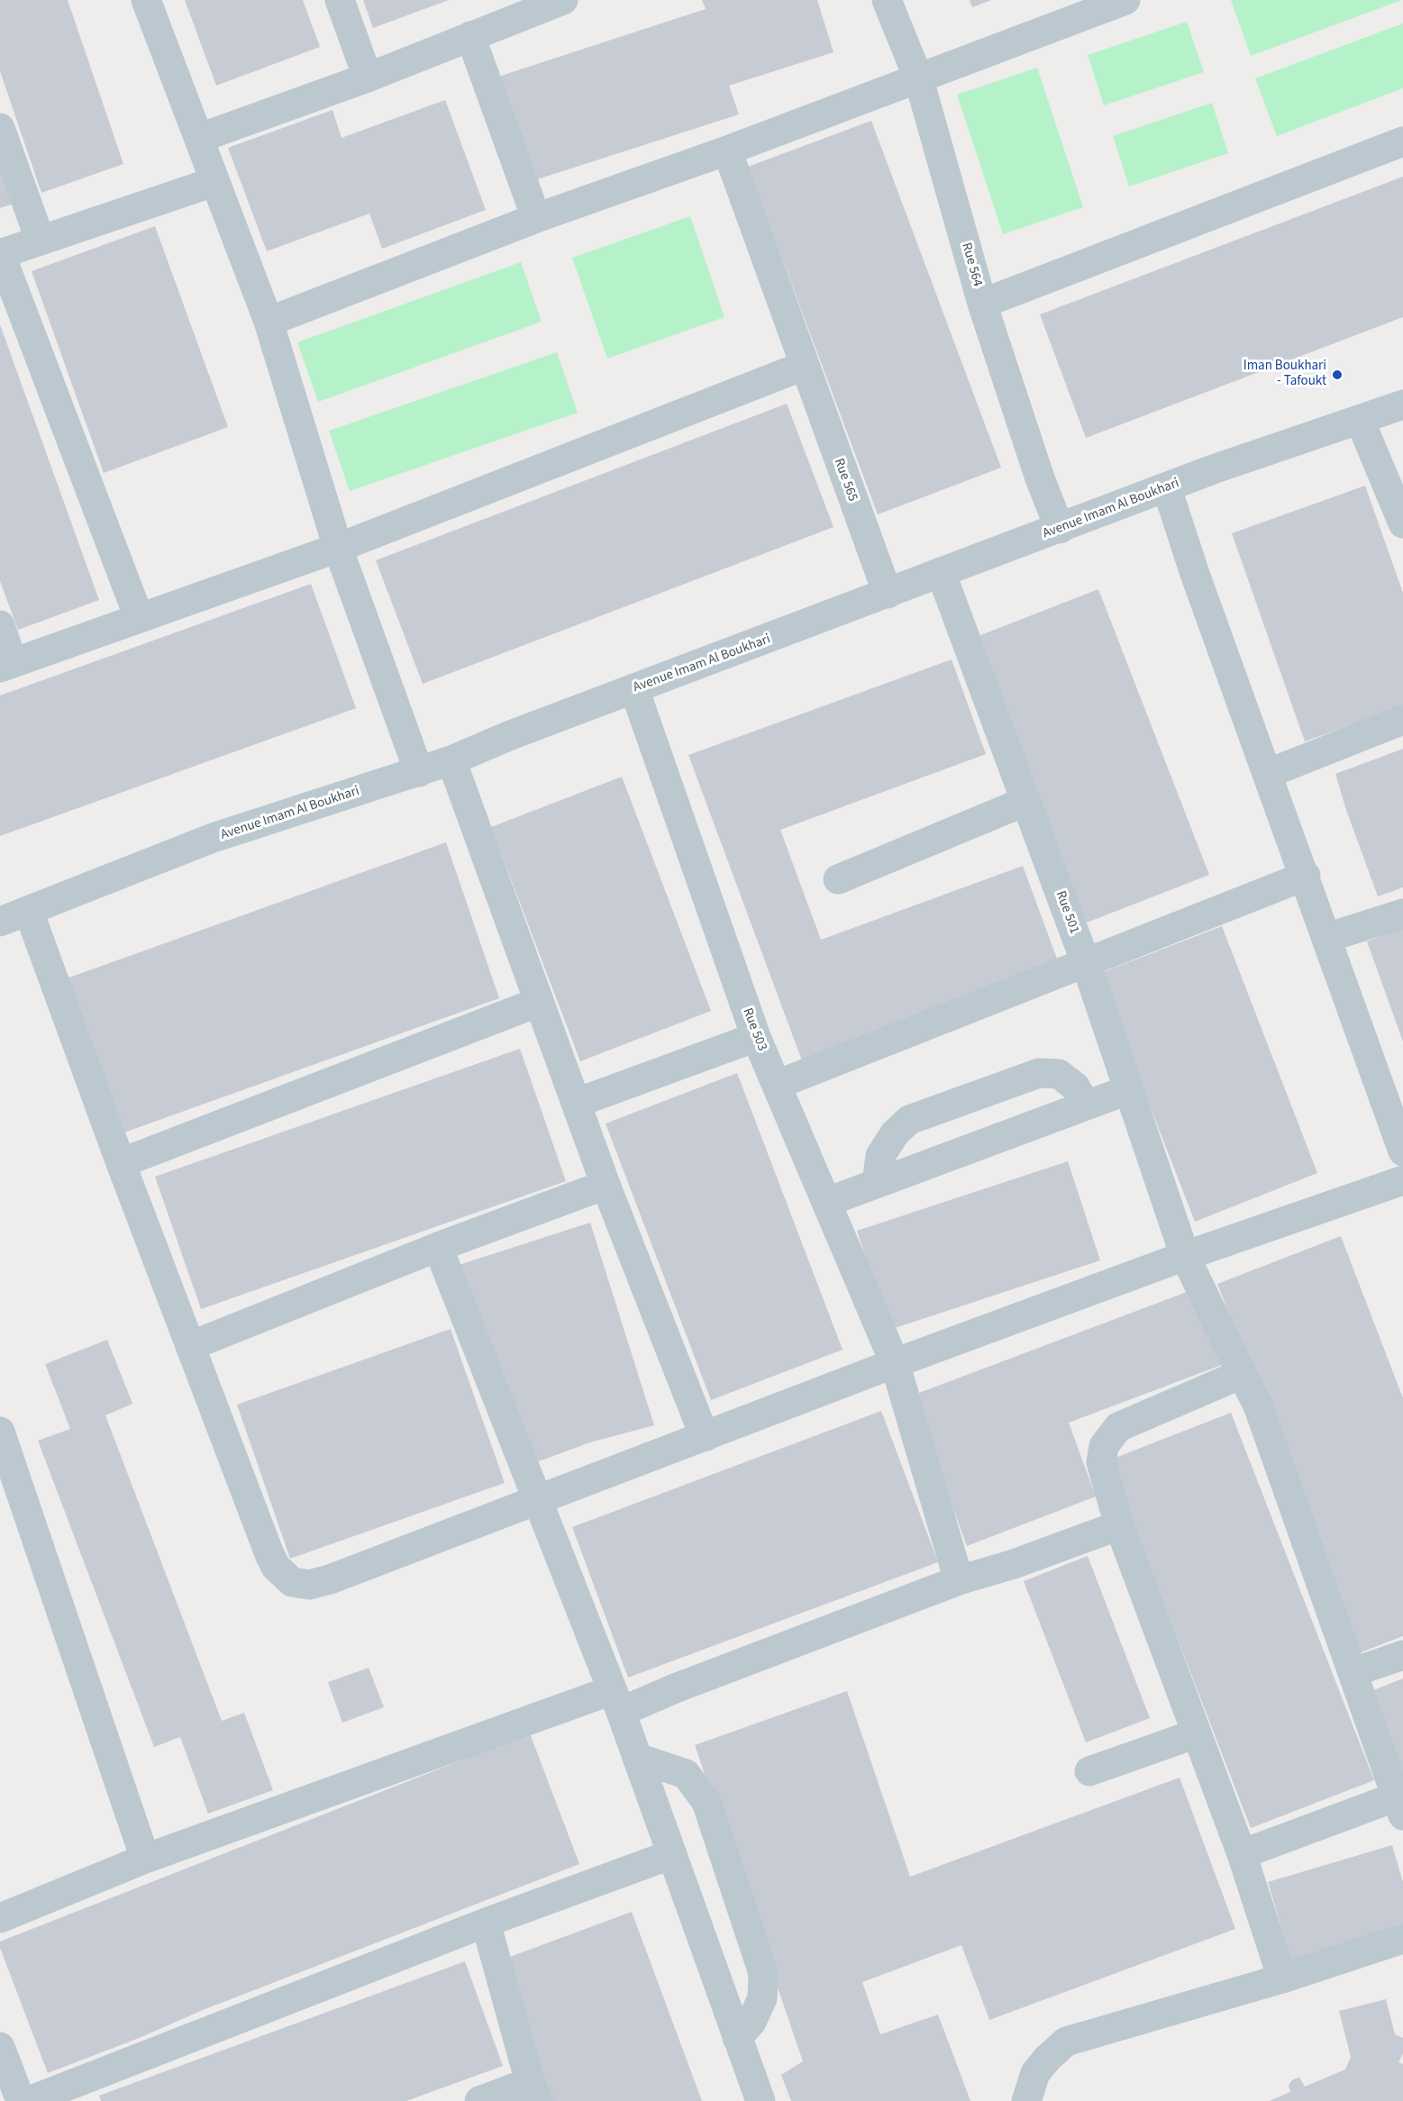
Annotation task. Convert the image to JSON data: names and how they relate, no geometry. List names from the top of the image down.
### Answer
{
  "streets": {
    "street": [
      "Rue 564",
      "Rue 565",
      "Avenue Imam Al Boukhari",
      "Rue 501",
      "Rue 503"
    ]
  },
  "crossings": [
    ["Rue 564", "Avenue Imam Al Boukhari"],
    ["Rue 565", "Avenue Imam Al Boukhari"],
    ["Avenue Imam Al Boukhari", "Rue 501"],
    ["Avenue Imam Al Boukhari", "Rue 503"]
  ],
  "places": ["Iman Boukhari - Tafoukt"]
}
